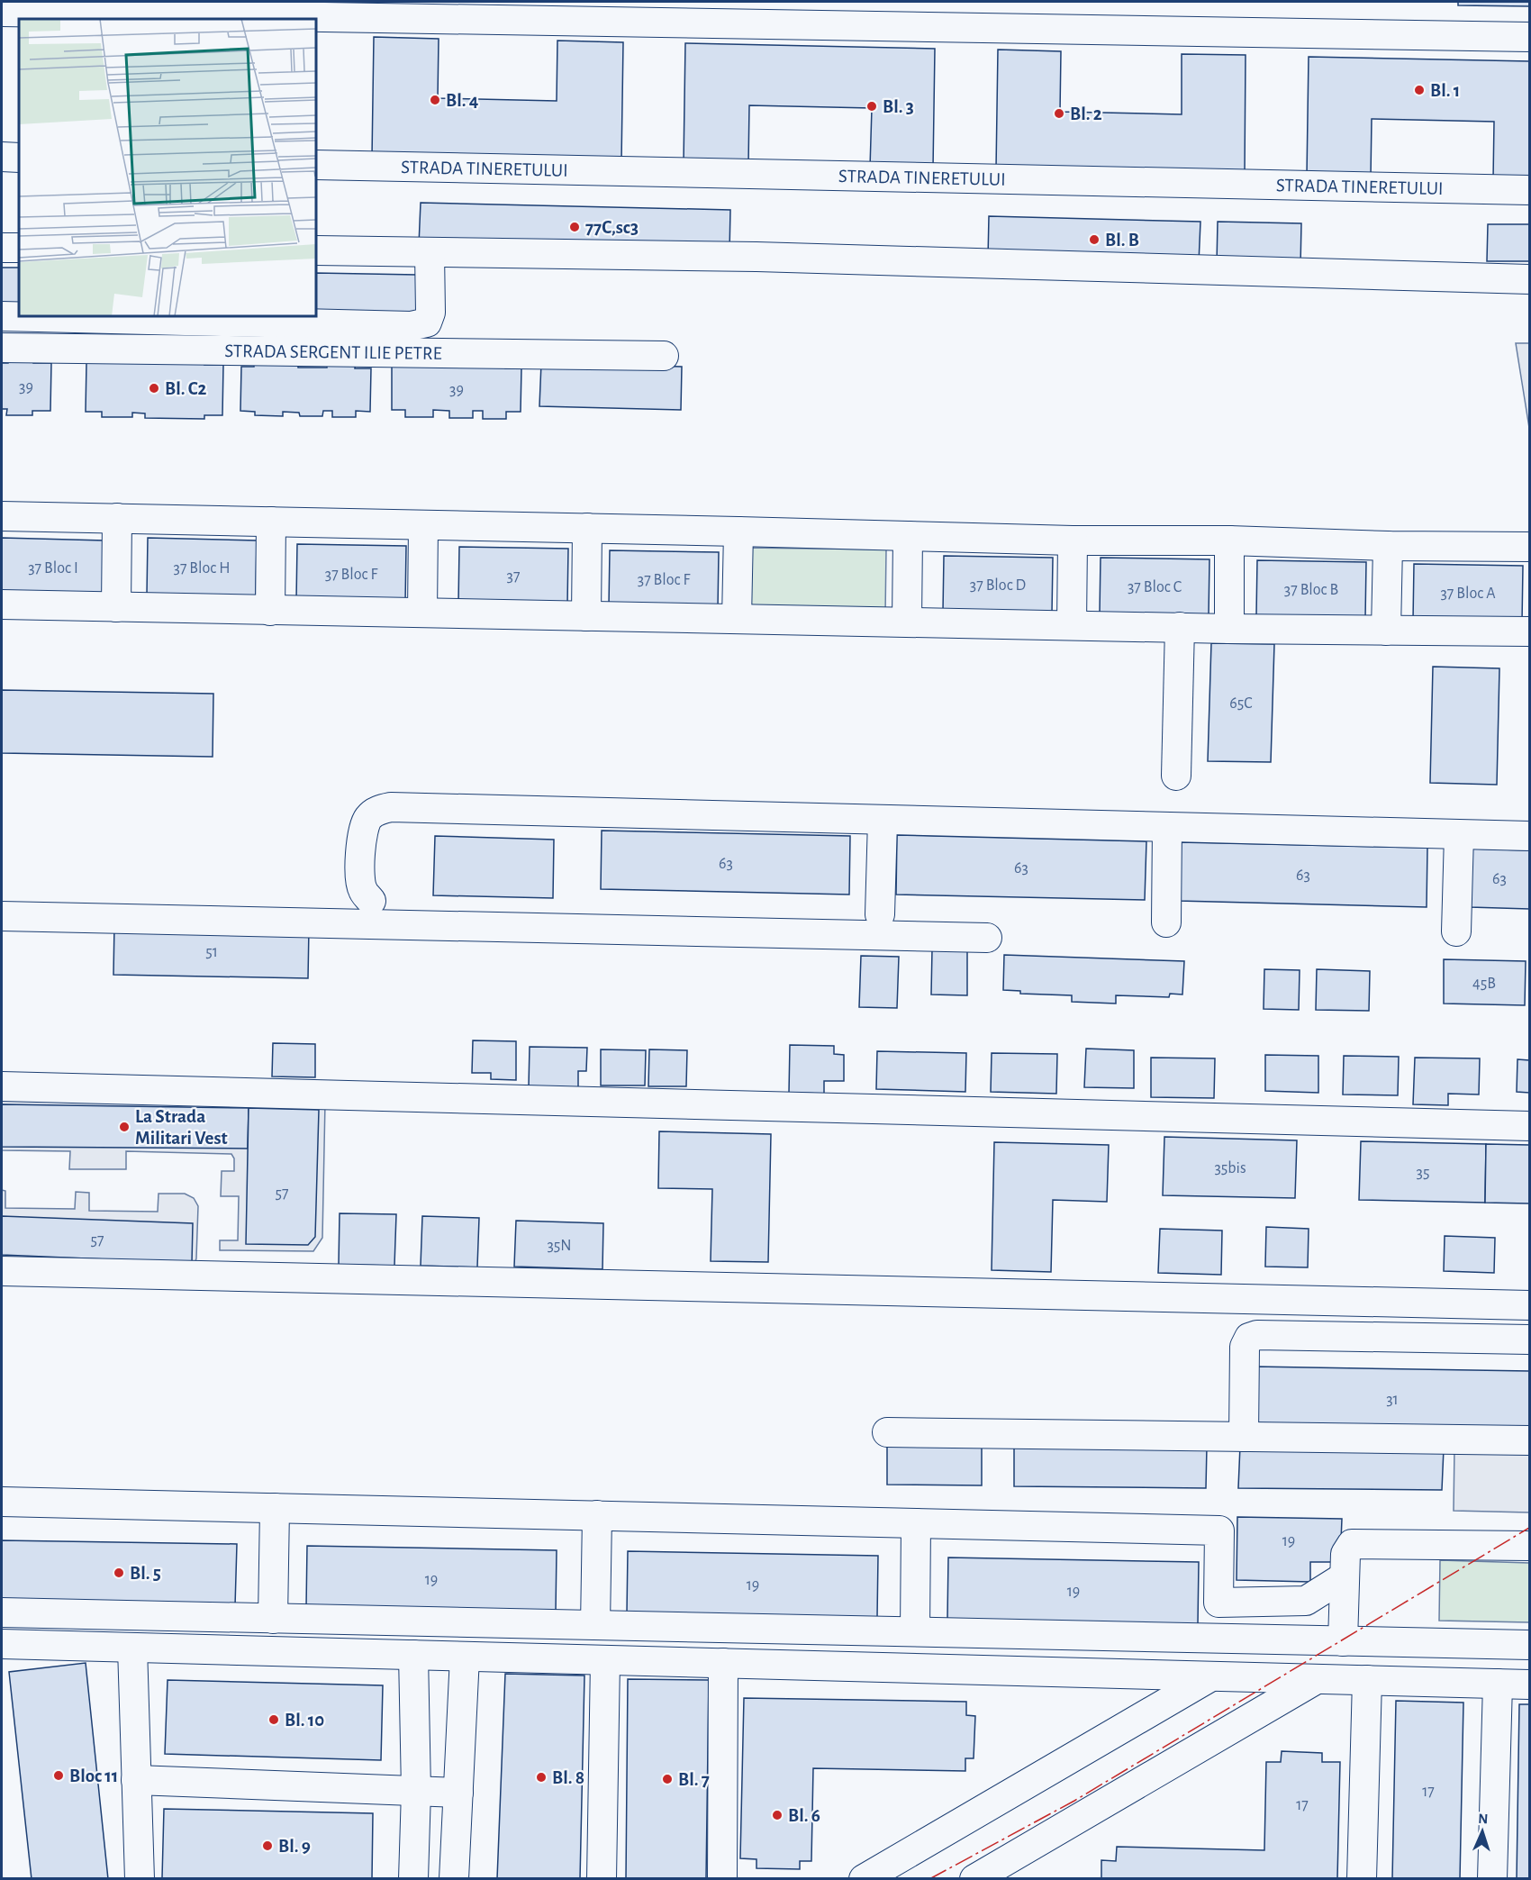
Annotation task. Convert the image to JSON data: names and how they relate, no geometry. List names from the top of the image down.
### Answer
{
  "streets": {
    "lane": ["STRADA TINERETULUI", "STRADA SERGENT ILIE PETRE"]
  },
  "places": [
    "Bl. 1",
    "Bl. 4",
    "Bl. 3",
    "Bl. 2",
    "77C,sc3",
    "Bl. B",
    "Bl. C2",
    "La Strada Militari Vest",
    "Bl. 5",
    "Bl. 10",
    "Bloc 11",
    "Bl. 8",
    "Bl. 7",
    "Bl. 6",
    "Bl. 9"
  ],
  "house_numbers": [
    "39",
    "39",
    "37 Bloc I",
    "37 Bloc H",
    "37 Bloc F",
    "37",
    "37 Bloc F",
    "37 Bloc D",
    "37 Bloc C",
    "37 Bloc B",
    "37 Bloc A",
    "65C",
    "63",
    "63",
    "63",
    "63",
    "51",
    "45B",
    "35bis",
    "35",
    "57",
    "57",
    "35N",
    "31",
    "19",
    "19",
    "19",
    "19",
    "17",
    "17"
  ],
  "north": "top"
}
